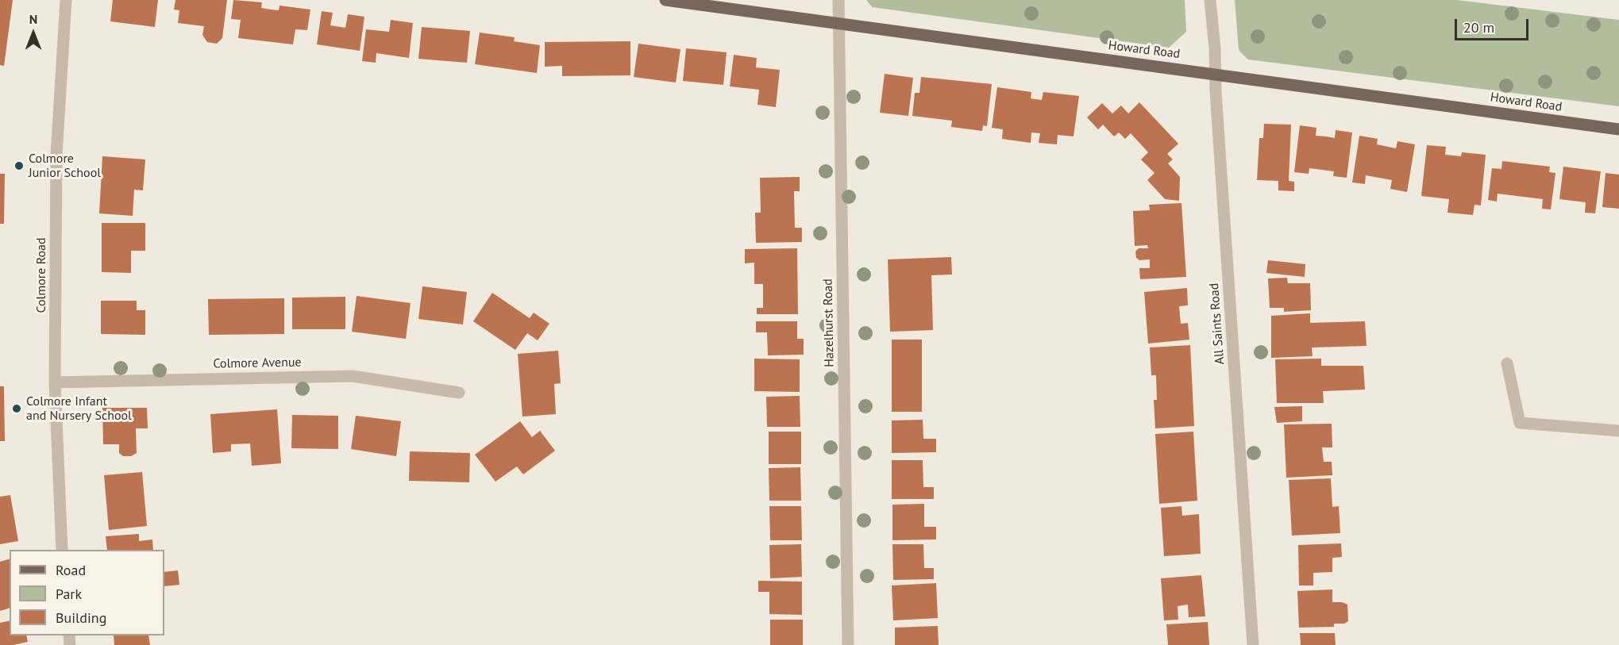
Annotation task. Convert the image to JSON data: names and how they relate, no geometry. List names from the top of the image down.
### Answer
{
  "streets": {
    "main road": ["Howard Road"],
    "street": [
      "Colmore Road",
      "Hazelhurst Road",
      "All Saints Road",
      "Colmore Avenue"
    ]
  },
  "crossings": [
    ["Howard Road", "Hazelhurst Road"],
    ["Howard Road", "All Saints Road"],
    ["Colmore Road", "Colmore Avenue"]
  ],
  "places": ["Colmore Junior School", "Colmore Infant and Nursery School"],
  "legend": ["Road", "Park", "Building"],
  "scale_bar": "20 m",
  "north": "top"
}
